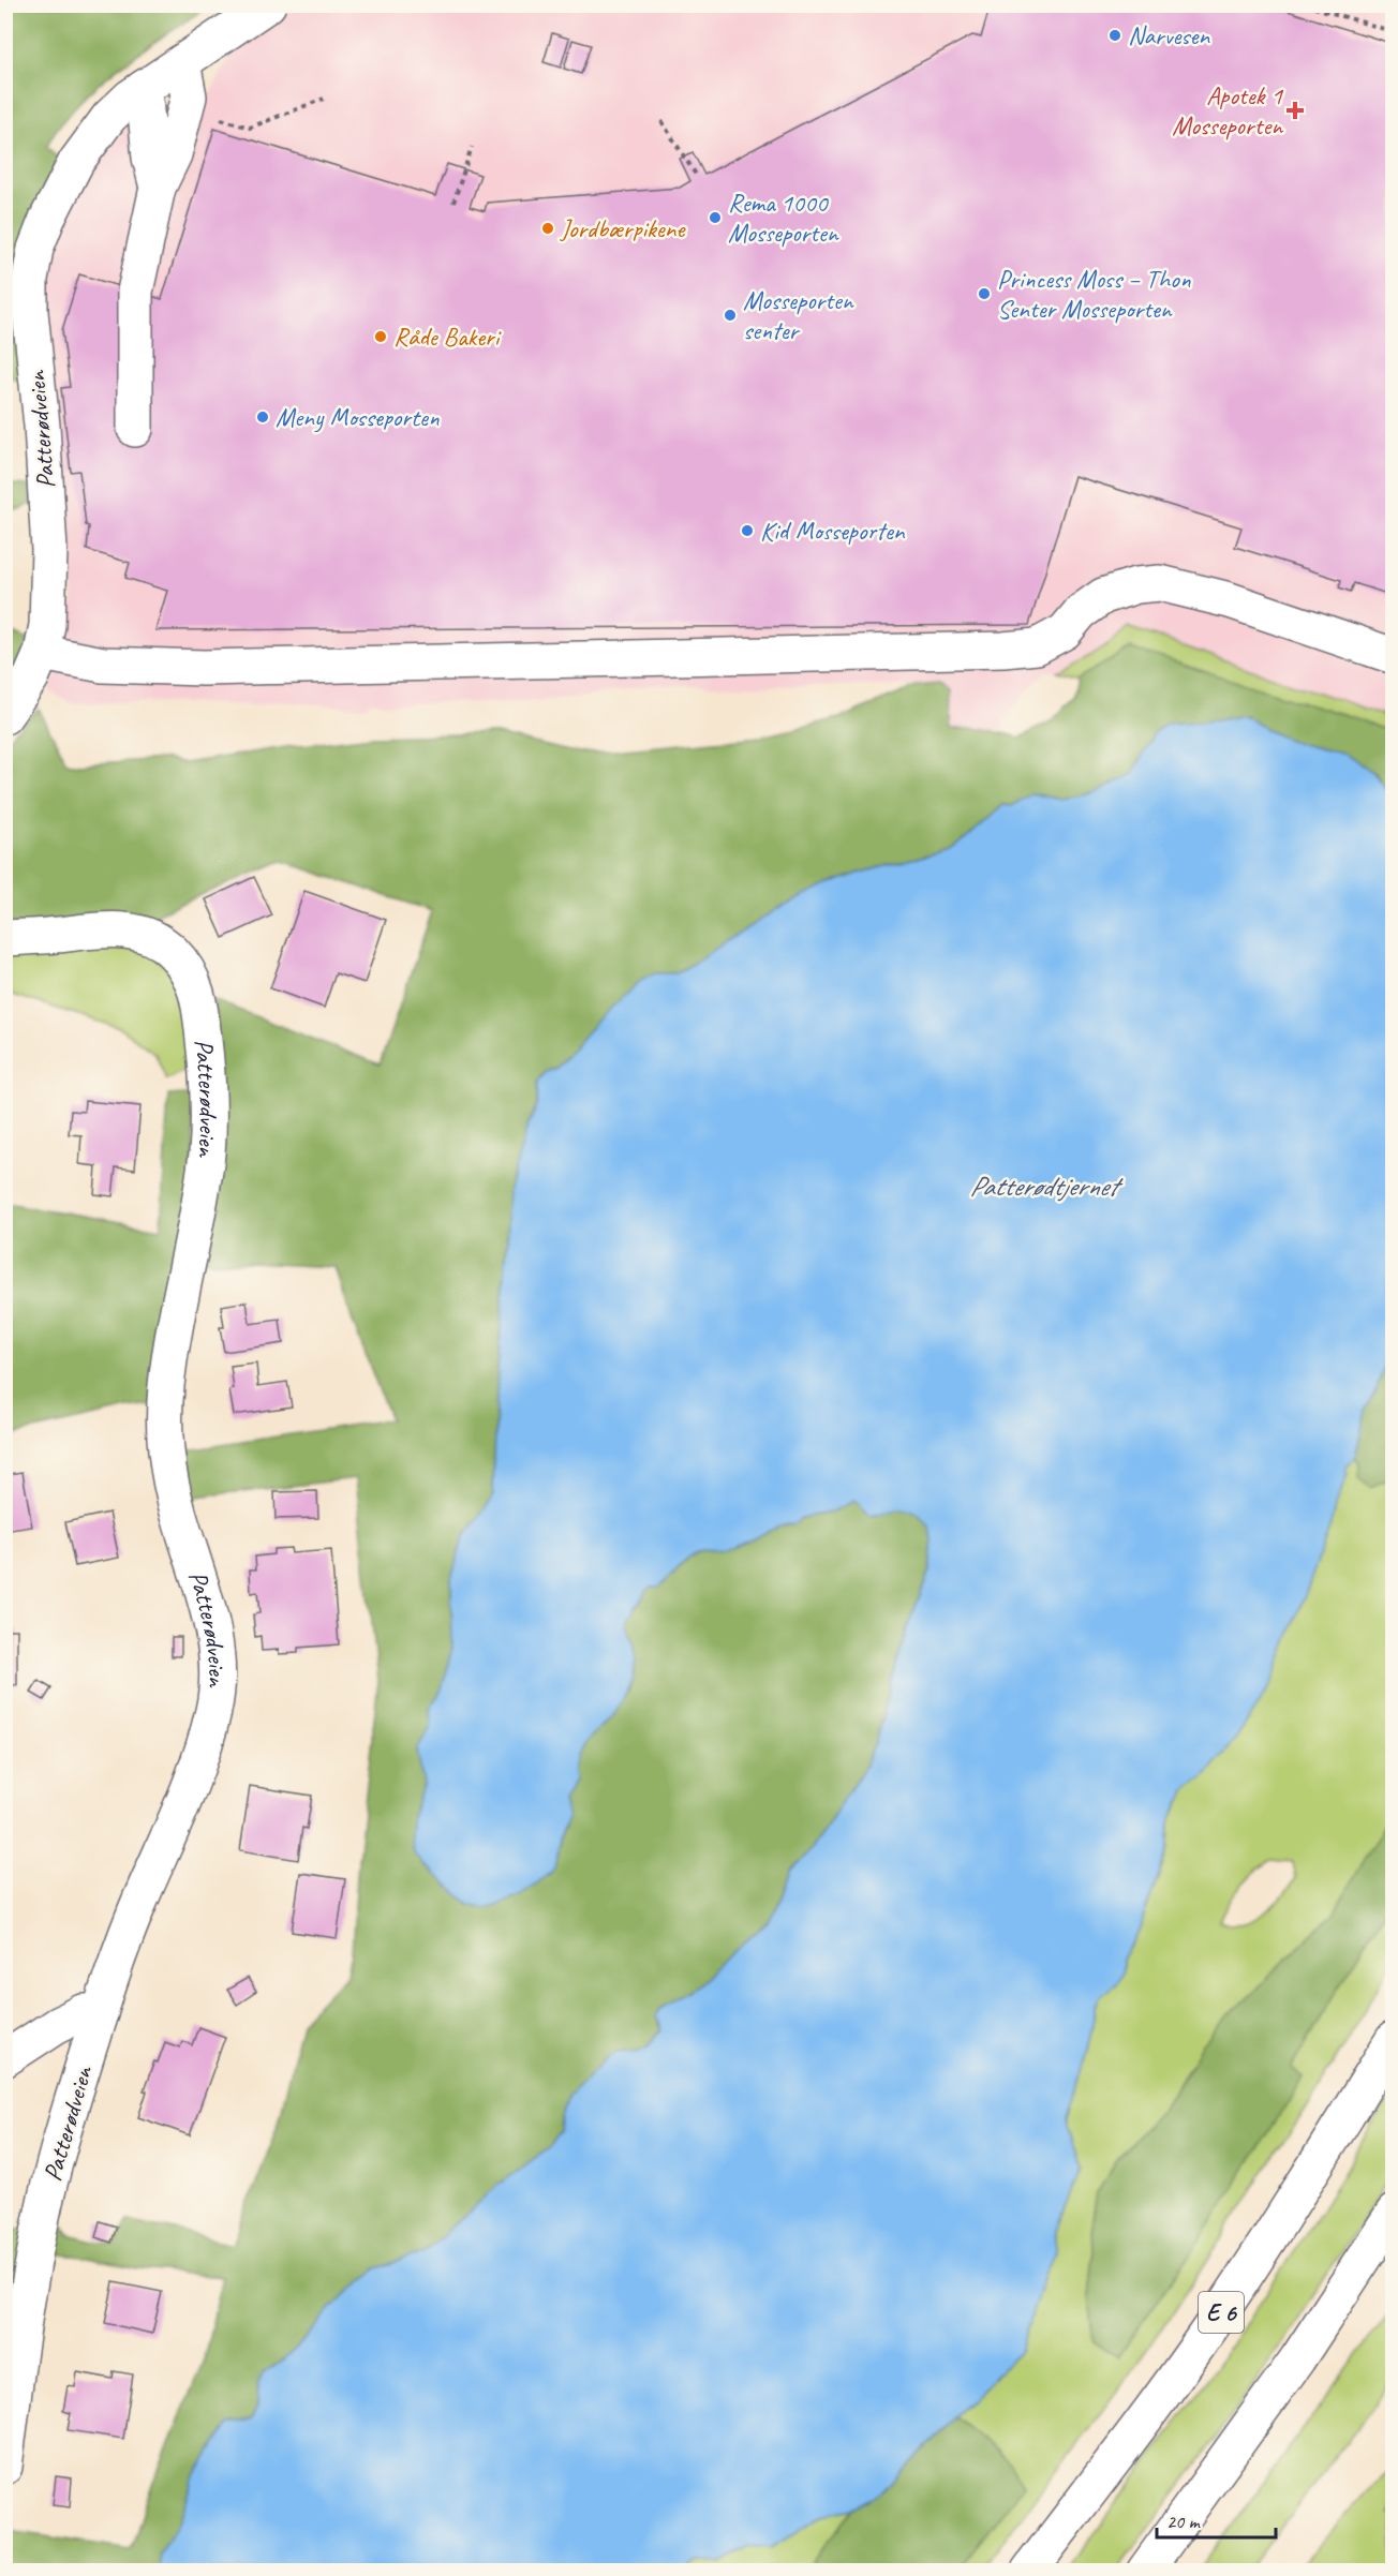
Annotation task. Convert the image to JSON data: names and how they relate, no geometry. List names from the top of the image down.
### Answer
{
  "streets": {
    "main road": ["Patterødveien", "E 6"]
  },
  "water": ["Patterødtjernet"],
  "places": {
    "other": [
      "Narvesen",
      "Rema 1000 Mosseporten",
      "Jordbærpikene",
      "Princess Moss – Thon Senter Mosseporten",
      "Mosseporten senter",
      "Råde Bakeri",
      "Meny Mosseporten",
      "Kid Mosseporten"
    ],
    "health": ["Apotek 1 Mosseporten"]
  },
  "scale_bar": "20 m"
}
